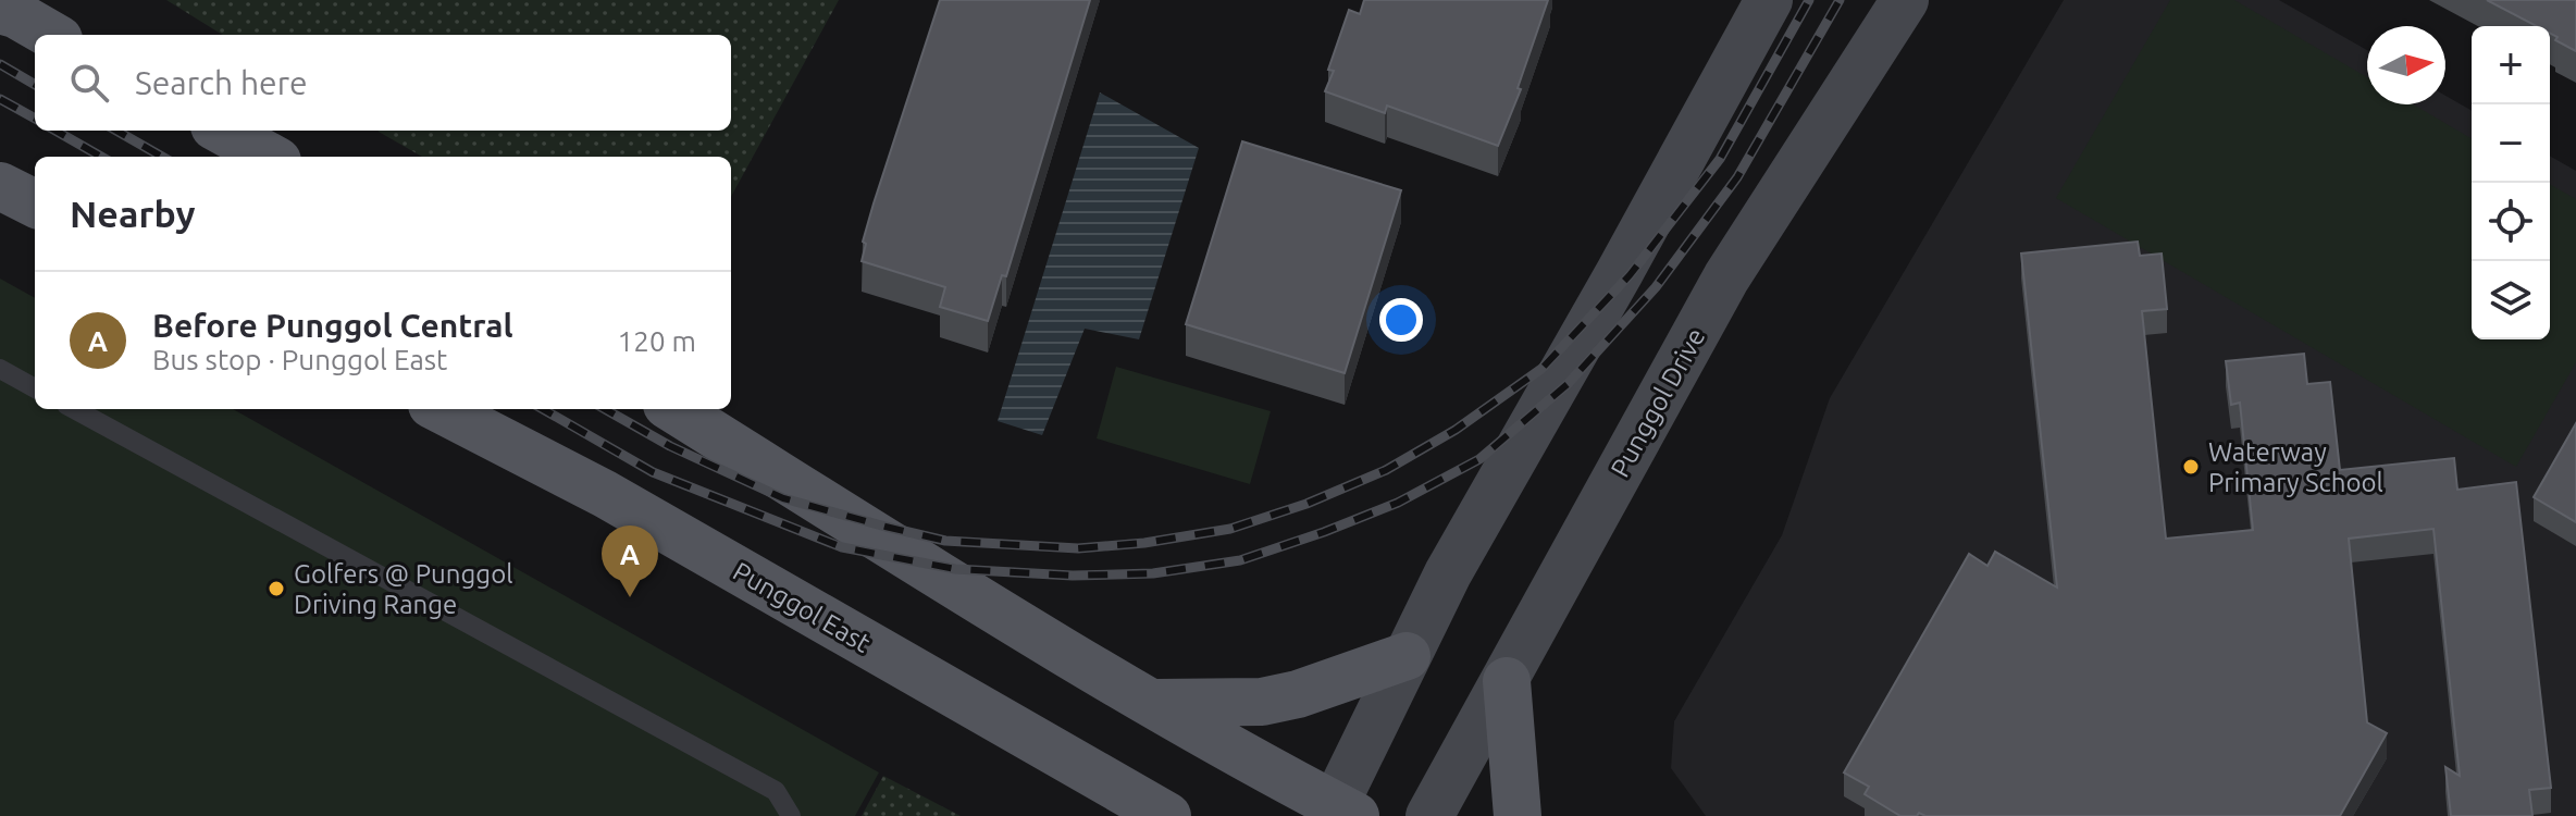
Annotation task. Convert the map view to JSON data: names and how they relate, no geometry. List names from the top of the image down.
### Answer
{
  "streets": {
    "main road": ["Punggol East"],
    "street": ["Punggol Drive"]
  },
  "places": ["Waterway Primary School", "Golfers @ Punggol Driving Range"],
  "north": "right",
  "page": {
    "map_buttons": ["+", "−"],
    "search": "Search here",
    "heading": "Nearby",
    "list": [
      {
        "mark": "A",
        "name": "Before Punggol Central",
        "note": "Bus stop · Punggol East",
        "value": "120 m"
      }
    ],
    "pins": "A"
  }
}
